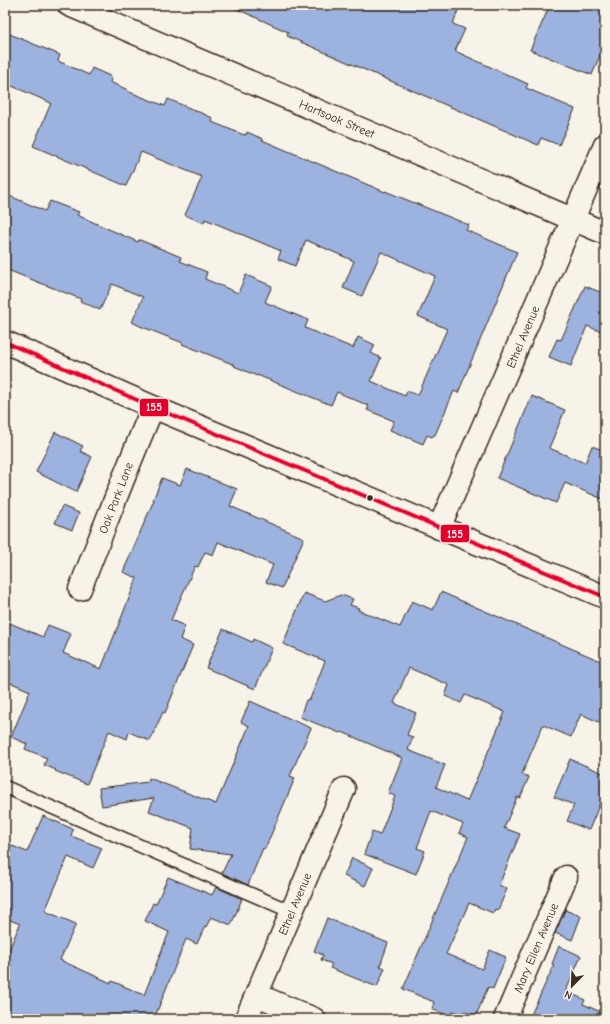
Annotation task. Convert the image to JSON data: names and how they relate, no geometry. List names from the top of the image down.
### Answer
{
  "streets": {
    "street": [
      "Hartsook Street",
      "Ethel Avenue",
      "Oak Park Lane",
      "Mary Ellen Avenue"
    ]
  },
  "crossings": [
    ["Hartsook Street", "Ethel Avenue"]
  ],
  "lines": ["transit line 155"],
  "north": "bottom left"
}
